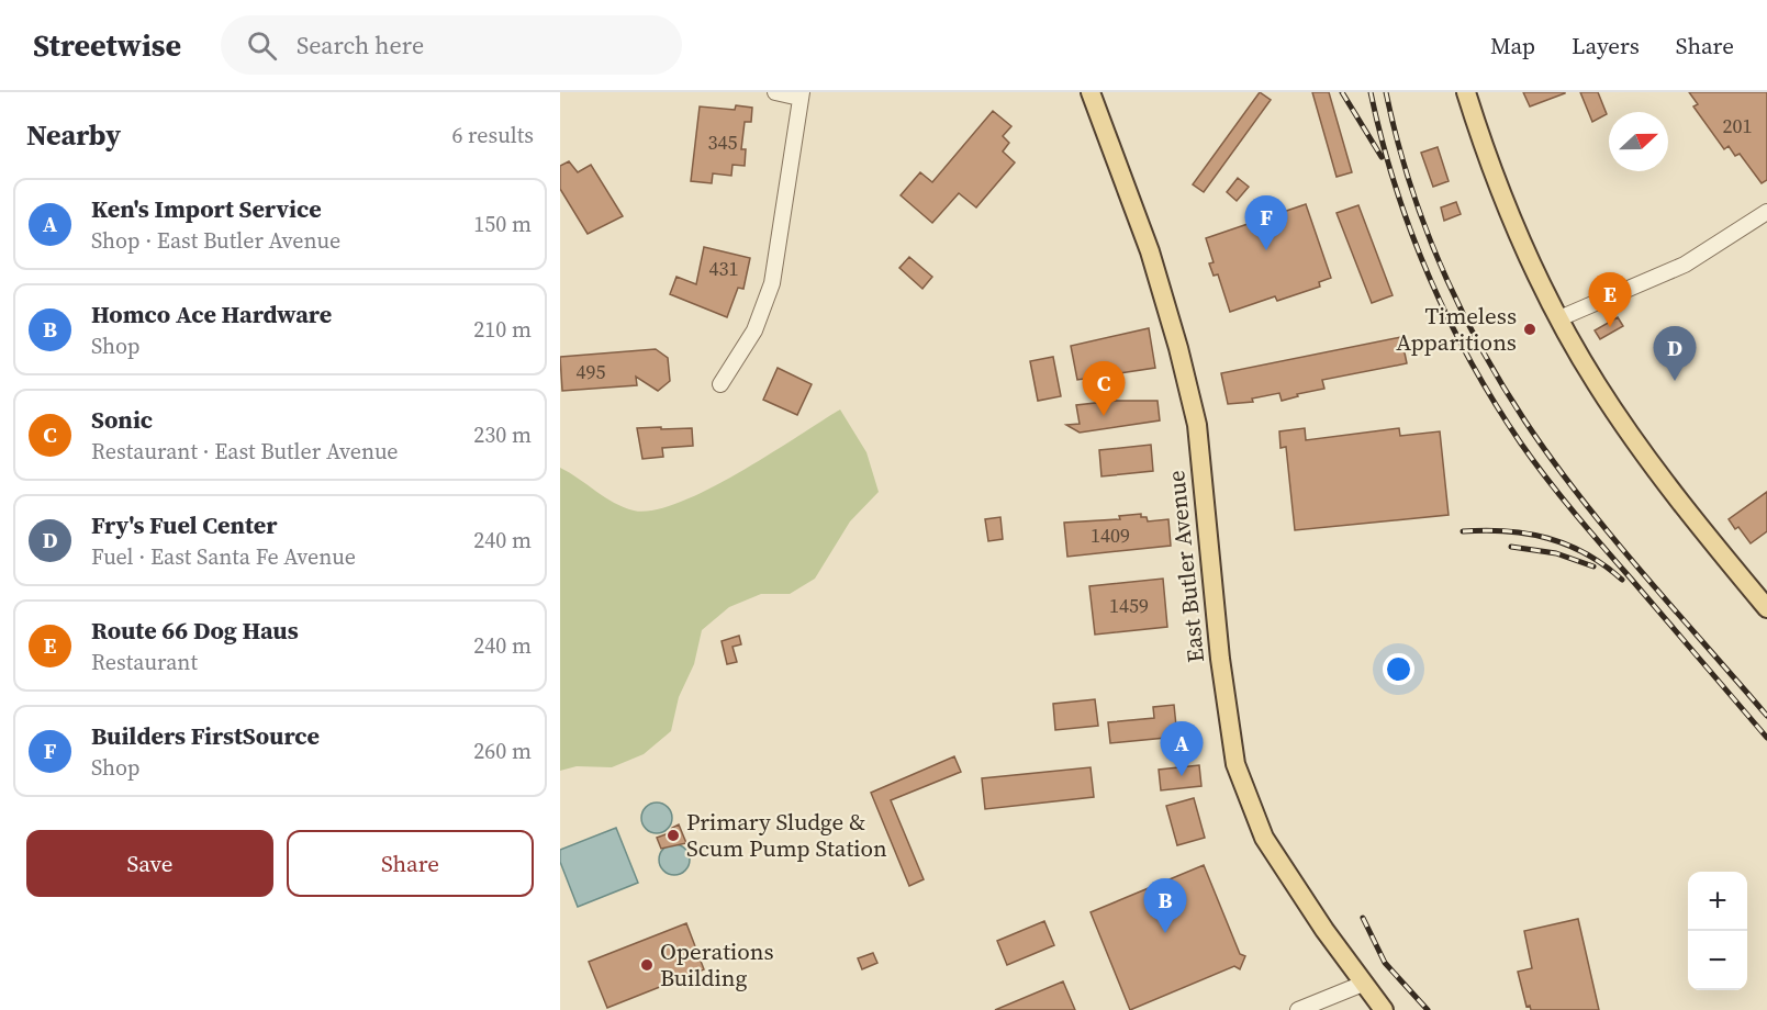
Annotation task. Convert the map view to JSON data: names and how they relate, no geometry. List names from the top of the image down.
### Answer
{
  "streets": {
    "main road": ["East Butler Avenue"]
  },
  "places": ["Timeless Apparitions", "Primary Sludge & Scum Pump Station", "Operations Building"],
  "house_numbers": [
    "201",
    "345",
    "431",
    "495",
    "1409",
    "1459"
  ],
  "north": "right",
  "page": {
    "header": "Streetwise",
    "search": "Search here",
    "nav": ["Map", "Layers", "Share"],
    "heading": ["Nearby", "6 results"],
    "list": [
      {
        "mark": "A",
        "name": "Ken's Import Service",
        "note": "Shop · East Butler Avenue",
        "value": "150 m"
      },
      {
        "mark": "B",
        "name": "Homco Ace Hardware",
        "note": "Shop",
        "value": "210 m"
      },
      {
        "mark": "C",
        "name": "Sonic",
        "note": "Restaurant · East Butler Avenue",
        "value": "230 m"
      },
      {
        "mark": "D",
        "name": "Fry's Fuel Center",
        "note": "Fuel · East Santa Fe Avenue",
        "value": "240 m"
      },
      {
        "mark": "E",
        "name": "Route 66 Dog Haus",
        "note": "Restaurant",
        "value": "240 m"
      },
      {
        "mark": "F",
        "name": "Builders FirstSource",
        "note": "Shop",
        "value": "260 m"
      }
    ],
    "pins": [
      "F",
      "E",
      "D",
      "C",
      "A",
      "B"
    ],
    "buttons": ["Save", "Share"],
    "map_buttons": ["+", "−"]
  }
}
